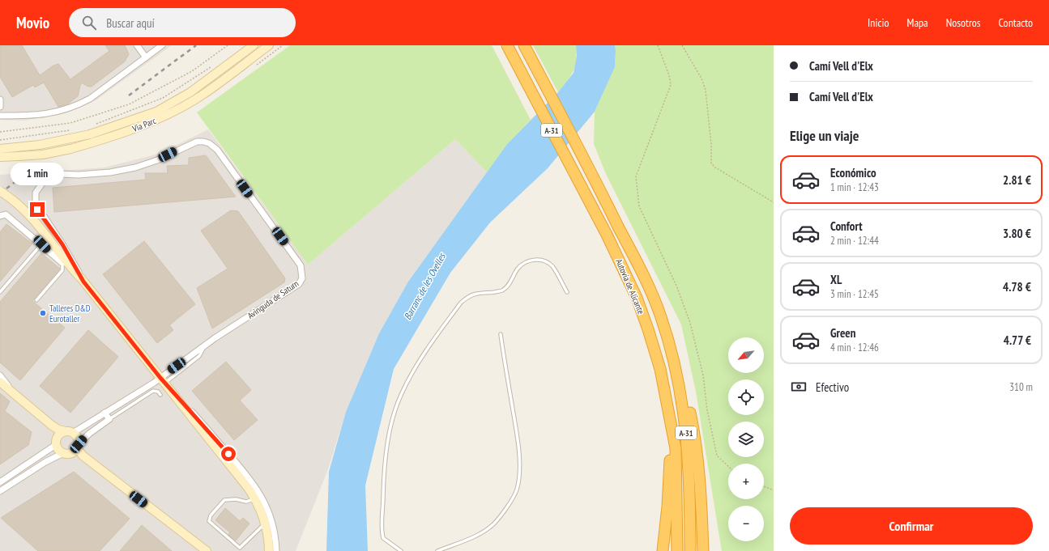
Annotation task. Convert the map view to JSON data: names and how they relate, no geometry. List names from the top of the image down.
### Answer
{
  "streets": {
    "highway": ["A-31", "Autovía de Alicante"],
    "main road": ["Via Parc"],
    "street": ["Avinguda de Saturn"]
  },
  "water": ["Barranc de les Ovelles"],
  "places": ["Talleres D&D Eurotaller"],
  "north": "bottom left",
  "page": {
    "header": "Movio",
    "search": "Buscar aquí",
    "nav": [
      "Inicio",
      "Mapa",
      "Nosotros",
      "Contacto"
    ],
    "banner": ["Camí Vell d'Elx", "Camí Vell d'Elx"],
    "heading": "Elige un viaje",
    "list": [
      {
        "name": "Económico",
        "note": "1 min · 12:43",
        "value": "2.81 €"
      },
      {
        "name": "Confort",
        "note": "2 min · 12:44",
        "value": "3.80 €"
      },
      {
        "name": "XL",
        "note": "3 min · 12:45",
        "value": "4.78 €"
      },
      {
        "name": "Green",
        "note": "4 min · 12:46",
        "value": "4.77 €"
      }
    ],
    "bubble": "1 min",
    "map_buttons": ["+", "−"],
    "pay": ["Efectivo", "310 m"],
    "buttons": "Confirmar"
  }
}
